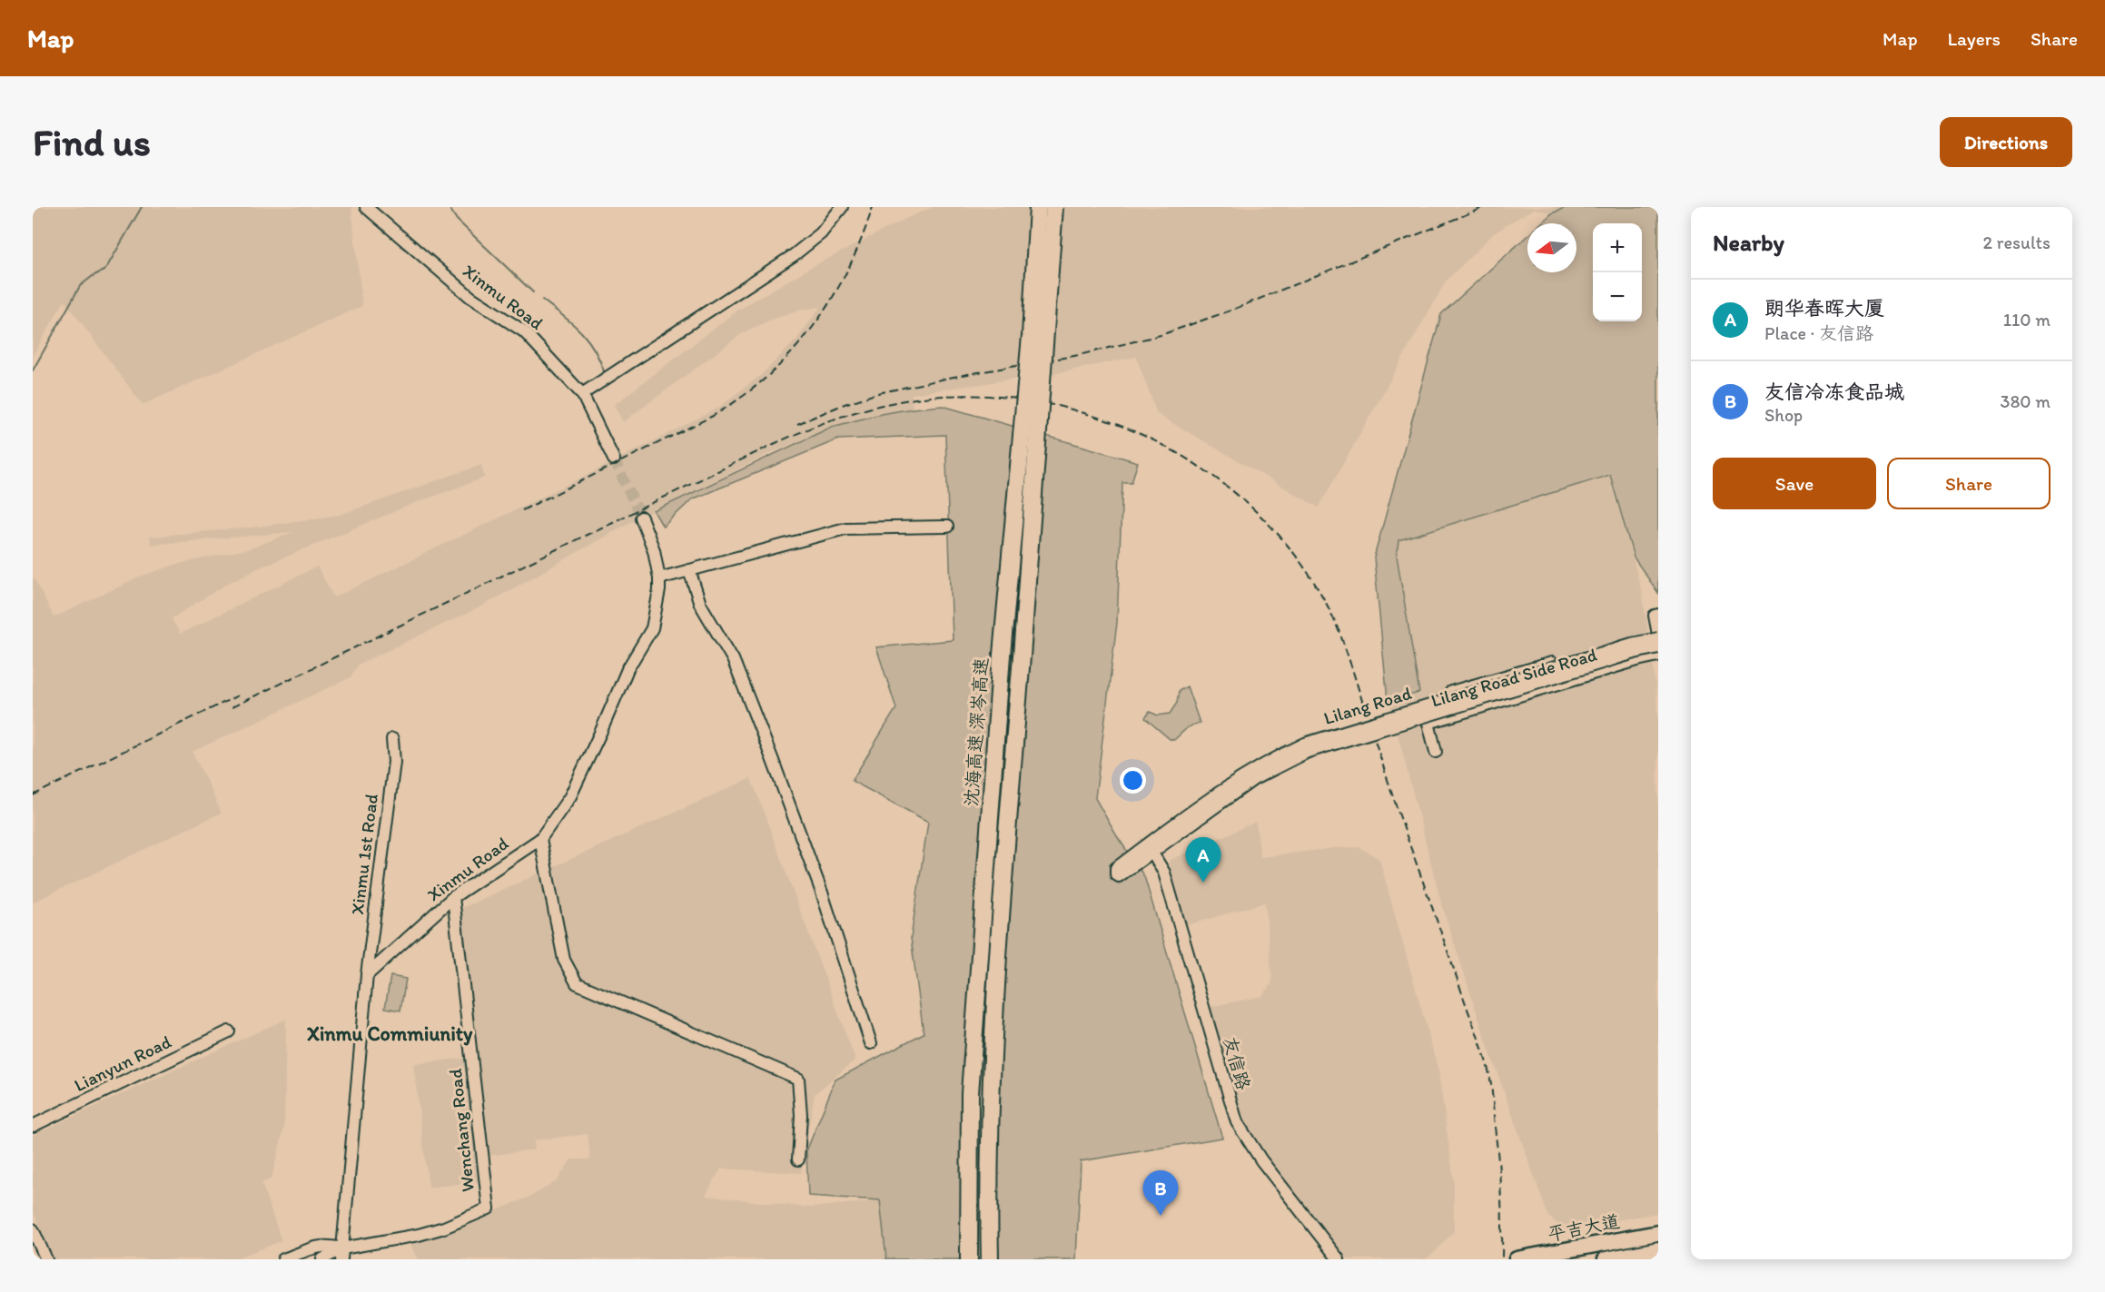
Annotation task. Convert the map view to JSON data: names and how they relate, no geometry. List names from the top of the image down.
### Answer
{
  "streets": {
    "highway": ["沈海高速 深岑高速"],
    "main road": ["平吉大道"],
    "street": [
      "Xinmu Road",
      "Lilang Road Side Road",
      "Lilang Road",
      "Xinmu 1st Road",
      "Lianyun Road",
      "友信路",
      "Wenchang Road"
    ]
  },
  "crossings": [
    ["Xinmu Road", "Xinmu 1st Road"],
    ["Xinmu Road", "Wenchang Road"],
    ["Lilang Road Side Road", "Lilang Road"],
    ["Lilang Road", "友信路"]
  ],
  "districts": ["Xinmu Commiunity"],
  "north": "left",
  "page": {
    "header": "Map",
    "nav": ["Map", "Layers", "Share"],
    "buttons": [
      "Directions",
      ["Save", "Share"]
    ],
    "title": "Find us",
    "heading": ["Nearby", "2 results"],
    "map_buttons": ["+", "−"],
    "list": [
      {
        "mark": "A",
        "name": "朗华春晖大厦",
        "note": "Place · 友信路",
        "value": "110 m"
      },
      {
        "mark": "B",
        "name": "友信冷冻食品城",
        "note": "Shop",
        "value": "380 m"
      }
    ],
    "pins": ["A", "B"]
  }
}
